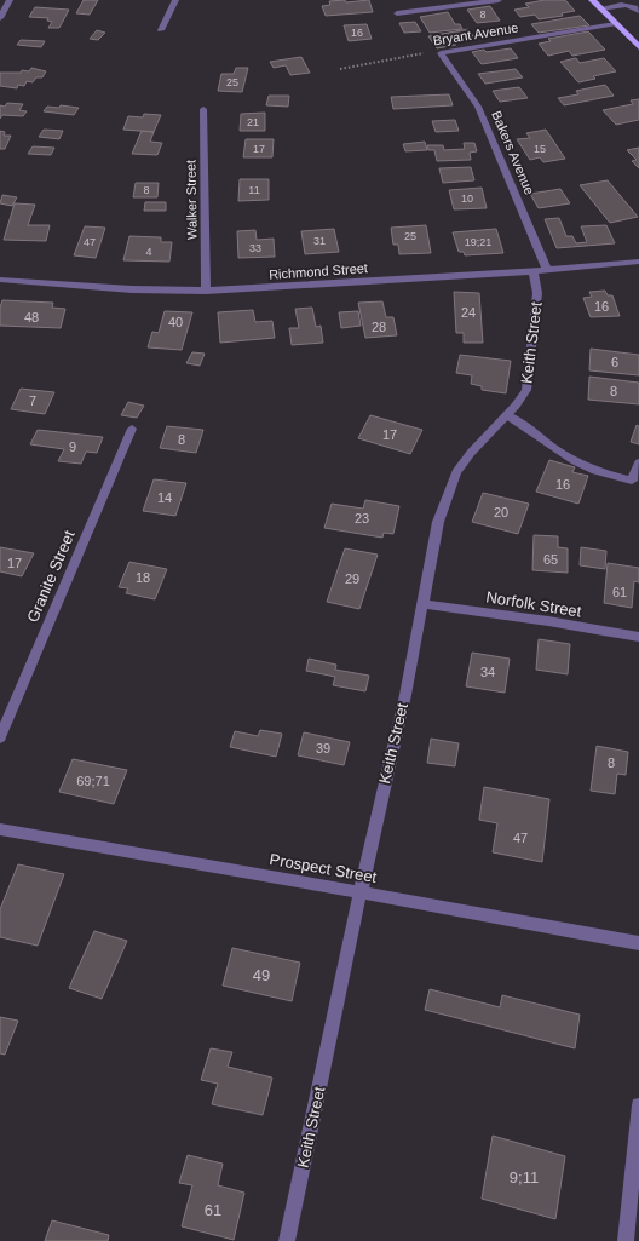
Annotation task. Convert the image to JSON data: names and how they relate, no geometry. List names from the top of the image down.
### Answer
{
  "streets": {
    "street": [
      "Bryant Avenue",
      "Bakers Avenue",
      "Walker Street",
      "Richmond Street",
      "Keith Street",
      "Granite Street",
      "Norfolk Street",
      "Prospect Street"
    ]
  },
  "crossings": [
    ["Bryant Avenue", "Bakers Avenue"],
    ["Bakers Avenue", "Richmond Street"],
    ["Walker Street", "Richmond Street"],
    ["Richmond Street", "Keith Street"],
    ["Keith Street", "Norfolk Street"],
    ["Keith Street", "Prospect Street"]
  ],
  "house_numbers": [
    "8",
    "16",
    "25",
    "21",
    "17",
    "15",
    "8",
    "11",
    "10",
    "25",
    "31",
    "47",
    "19;21",
    "33",
    "4",
    "16",
    "24",
    "48",
    "40",
    "28",
    "6",
    "8",
    "7",
    "17",
    "8",
    "9",
    "16",
    "14",
    "20",
    "23",
    "65",
    "17",
    "18",
    "29",
    "61",
    "34",
    "39",
    "8",
    "69;71",
    "47",
    "49",
    "9;11",
    "61"
  ]
}
